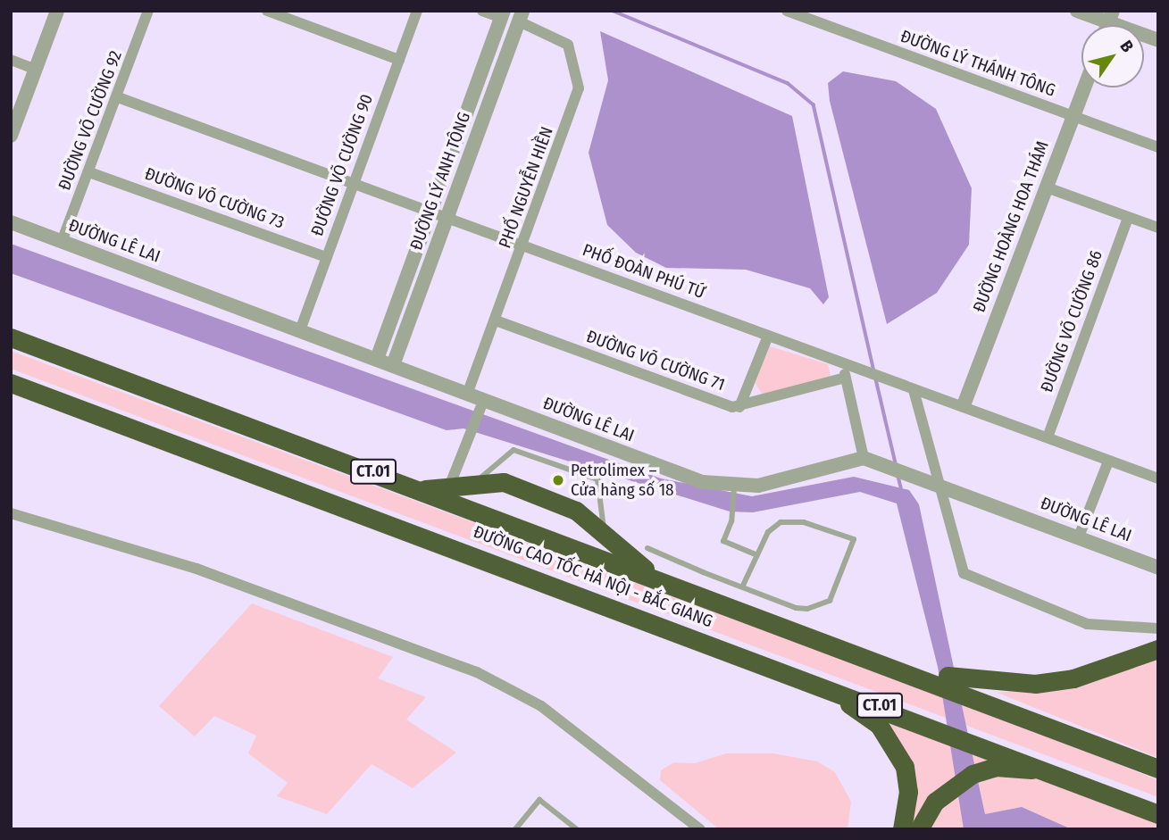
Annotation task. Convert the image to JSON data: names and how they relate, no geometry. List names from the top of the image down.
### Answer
{
  "streets": {
    "highway": ["CT.01", "ĐƯỜNG CAO TỐC HÀ NỘI - BẮC GIANG"],
    "street": [
      "ĐƯỜNG LÝ THÁNH TÔNG",
      "ĐƯỜNG VÕ CƯỜNG 92",
      "ĐƯỜNG VÕ CƯỜNG 90",
      "ĐƯỜNG LÝ ANH TÔNG",
      "PHỐ NGUYỄN HIỀN",
      "ĐƯỜNG VÕ CƯỜNG 73",
      "ĐƯỜNG HOÀNG HOA THÁM",
      "ĐƯỜNG LÊ LAI",
      "PHỐ ĐOÀN PHÚ TỨ",
      "ĐƯỜNG VÕ CƯỜNG 86",
      "ĐƯỜNG VÕ CƯỜNG 71"
    ]
  },
  "crossings": [
    ["ĐƯỜNG LÝ THÁNH TÔNG", "ĐƯỜNG HOÀNG HOA THÁM"],
    ["ĐƯỜNG VÕ CƯỜNG 92", "ĐƯỜNG VÕ CƯỜNG 73"],
    ["ĐƯỜNG VÕ CƯỜNG 92", "ĐƯỜNG LÊ LAI"],
    ["ĐƯỜNG VÕ CƯỜNG 92", "PHỐ ĐOÀN PHÚ TỨ"],
    ["ĐƯỜNG VÕ CƯỜNG 90", "ĐƯỜNG VÕ CƯỜNG 73"],
    ["ĐƯỜNG VÕ CƯỜNG 90", "ĐƯỜNG LÊ LAI"],
    ["ĐƯỜNG VÕ CƯỜNG 90", "PHỐ ĐOÀN PHÚ TỨ"],
    ["ĐƯỜNG LÝ ANH TÔNG", "PHỐ NGUYỄN HIỀN"],
    ["ĐƯỜNG LÝ ANH TÔNG", "ĐƯỜNG LÊ LAI"],
    ["ĐƯỜNG LÝ ANH TÔNG", "PHỐ ĐOÀN PHÚ TỨ"],
    ["PHỐ NGUYỄN HIỀN", "ĐƯỜNG LÊ LAI"],
    ["PHỐ NGUYỄN HIỀN", "PHỐ ĐOÀN PHÚ TỨ"],
    ["PHỐ NGUYỄN HIỀN", "ĐƯỜNG VÕ CƯỜNG 71"],
    ["ĐƯỜNG HOÀNG HOA THÁM", "PHỐ ĐOÀN PHÚ TỨ"],
    ["PHỐ ĐOÀN PHÚ TỨ", "ĐƯỜNG VÕ CƯỜNG 86"]
  ],
  "places": ["Petrolimex – Cửa hàng số 18"],
  "north": "top right"
}
